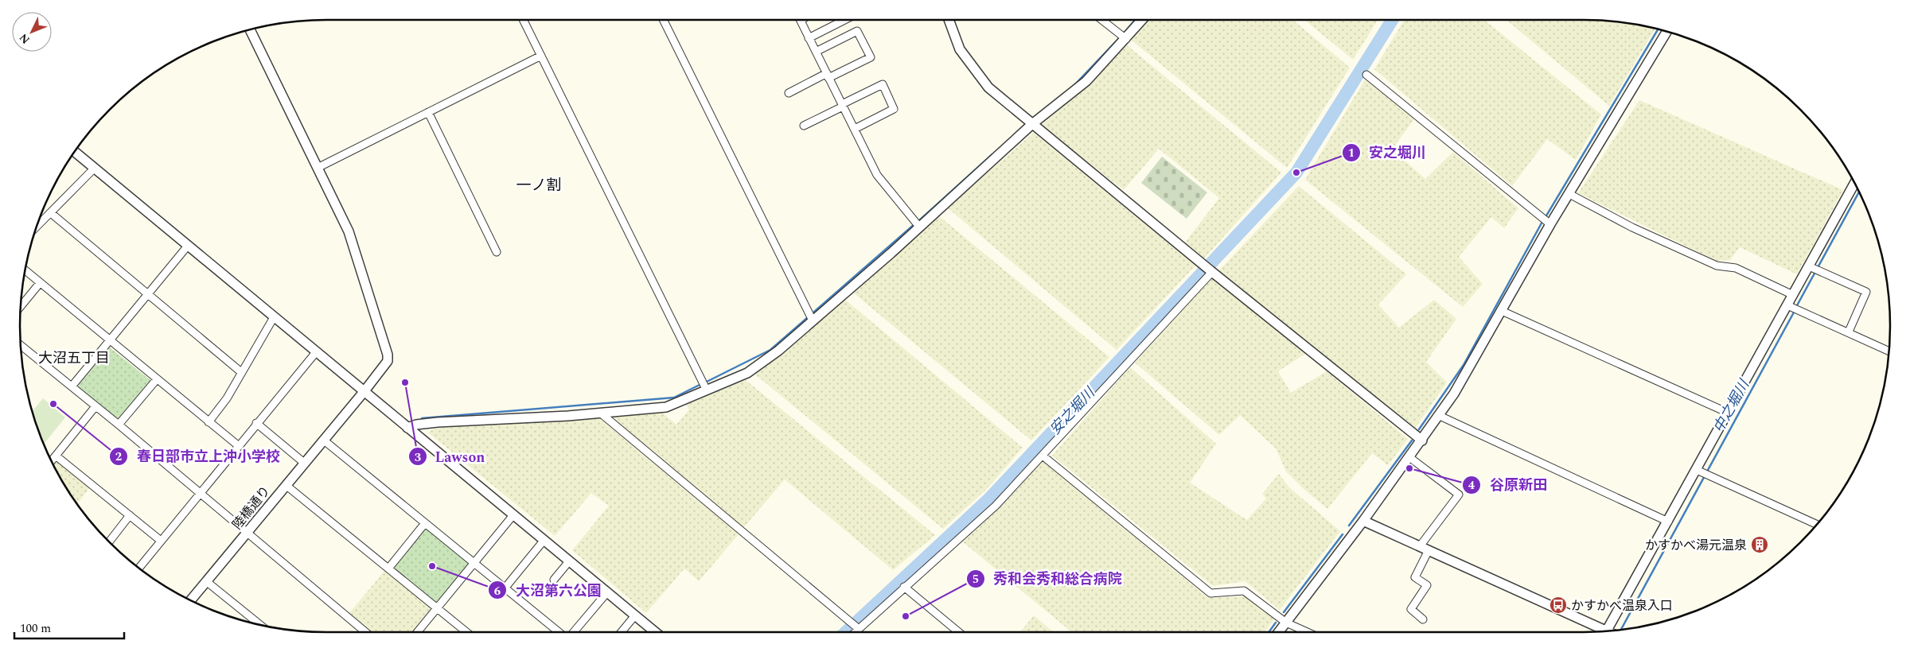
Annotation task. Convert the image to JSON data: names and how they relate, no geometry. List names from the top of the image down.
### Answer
{
  "streets": {
    "street": ["陸橋通り"]
  },
  "districts": ["一ノ割", "大沼五丁目"],
  "water": ["中之堀川", "安之堀川"],
  "places": {
    "other": [
      "安之堀川",
      "Lawson",
      "春日部市立上沖小学校",
      "谷原新田",
      "大沼第六公園",
      "秀和会秀和総合病院"
    ],
    "building": ["かすかべ湯元温泉"],
    "bus stop": ["かすかべ温泉入口"]
  },
  "scale_bar": "100 m",
  "north": "bottom left"
}
